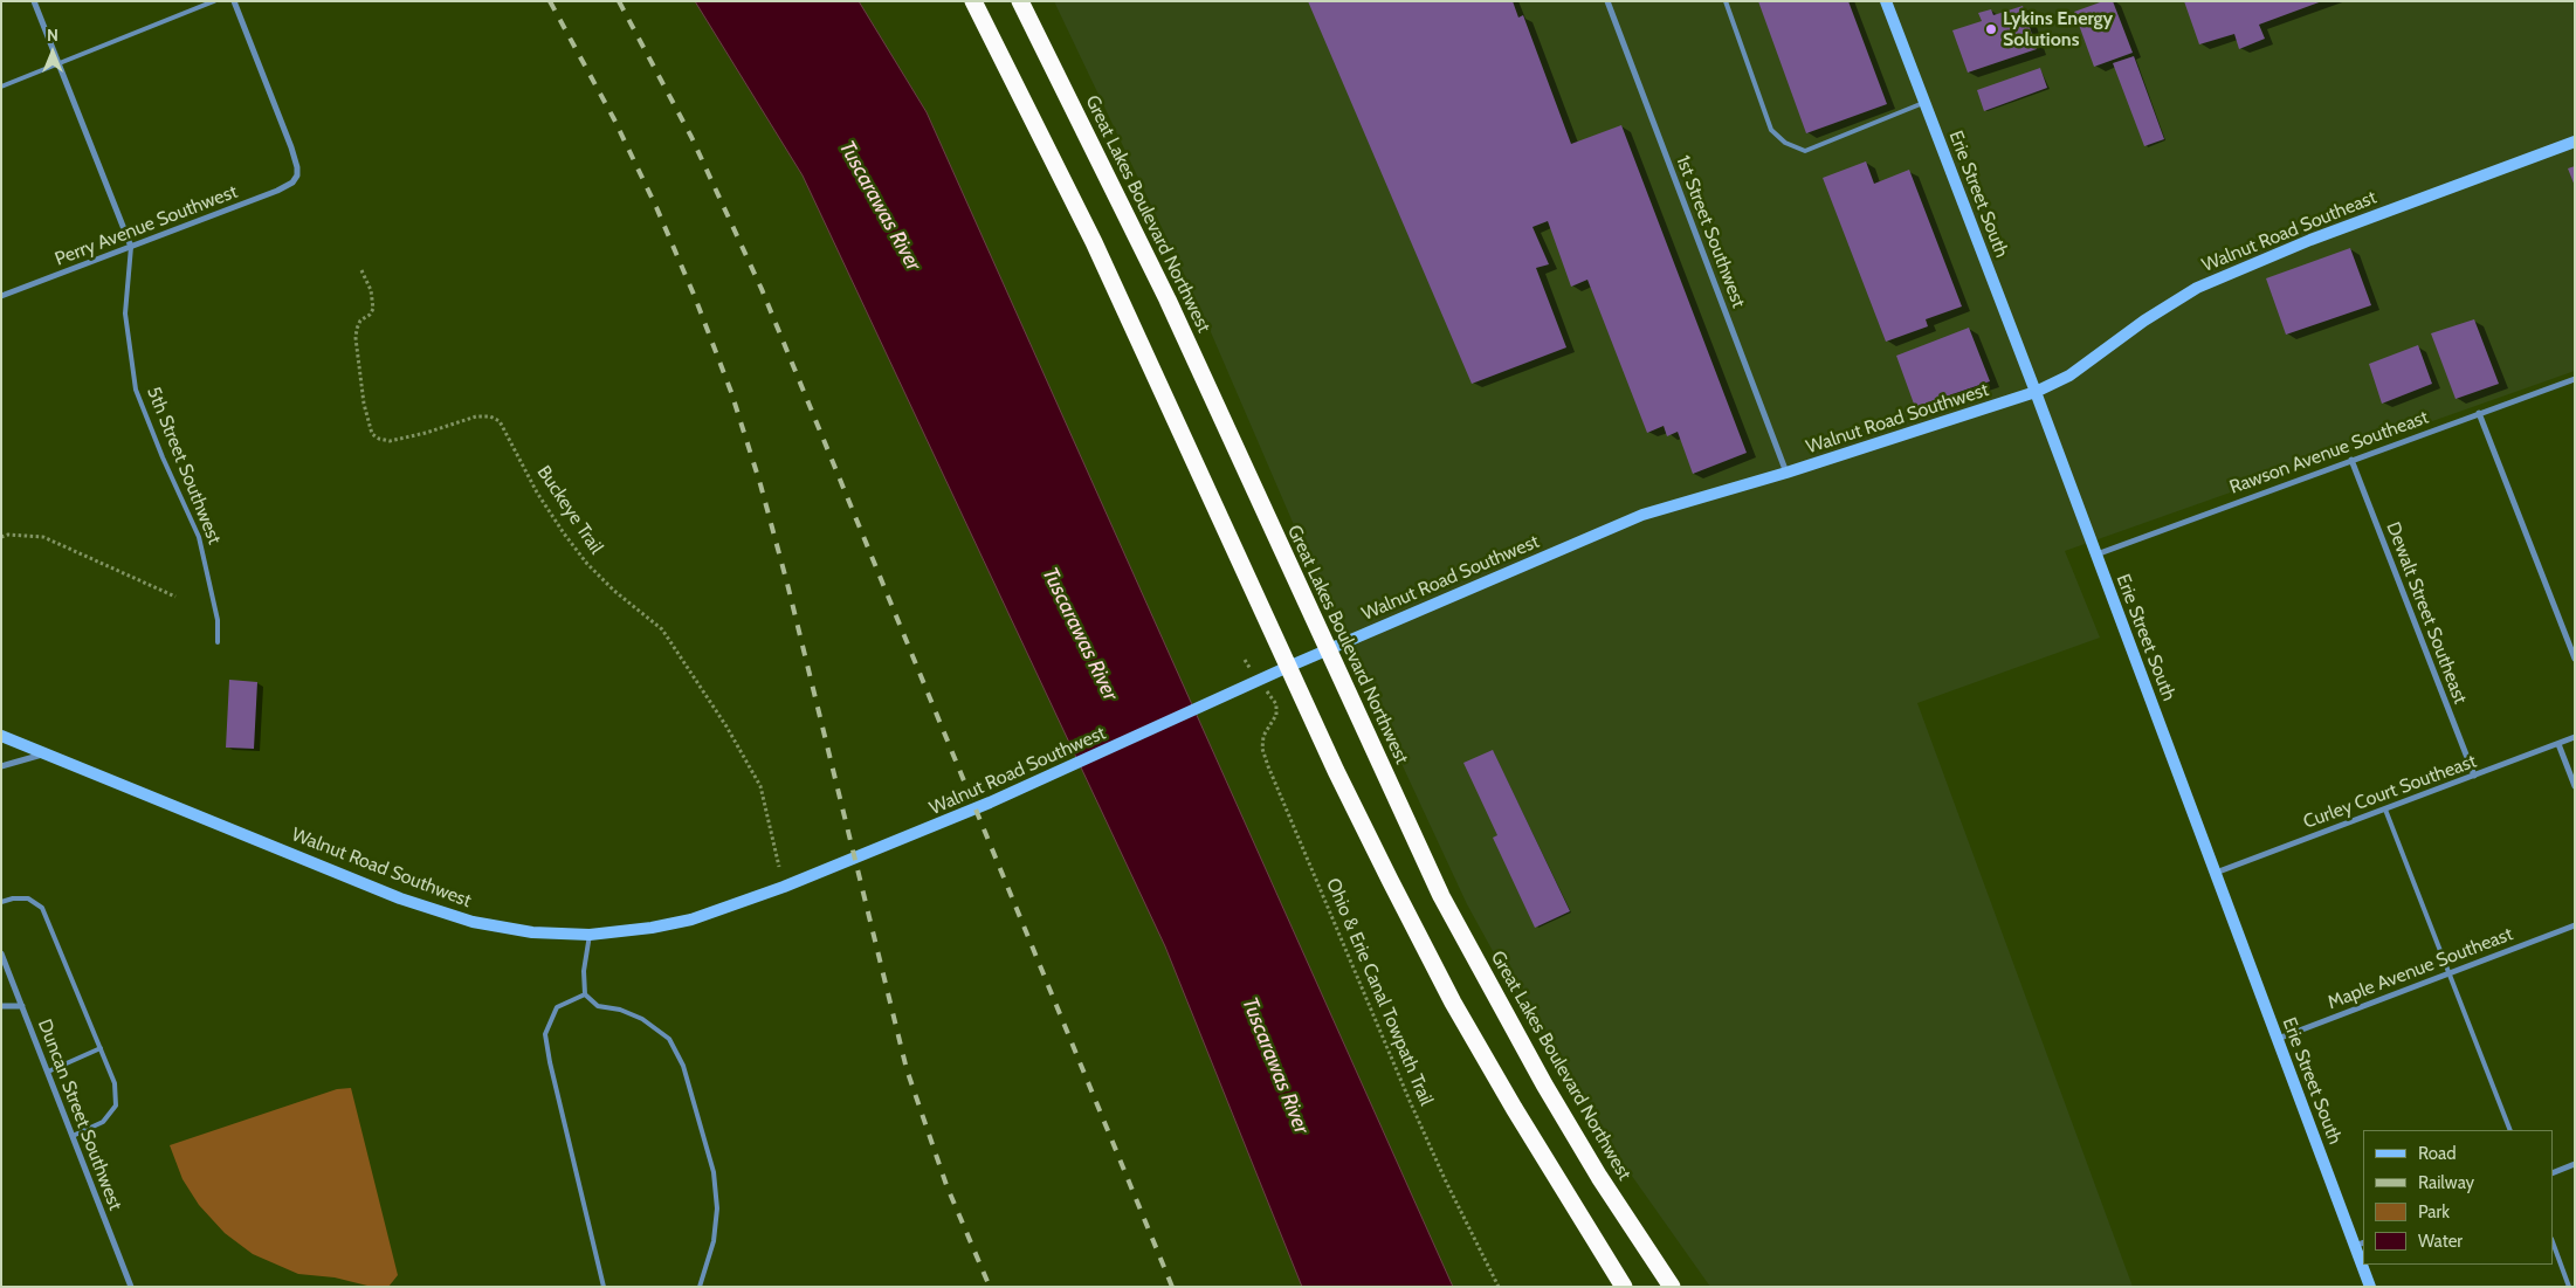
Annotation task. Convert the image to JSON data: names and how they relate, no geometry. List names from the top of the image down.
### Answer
{
  "streets": {
    "highway": ["Great Lakes Boulevard Northwest"],
    "main road": ["Erie Street South", "Walnut Road Southeast", "Walnut Road Southwest"],
    "street": [
      "Perry Avenue Southwest",
      "1st Street Southwest",
      "Rawson Avenue Southeast",
      "5th Street Southwest",
      "Dewalt Street Southeast",
      "Curley Court Southeast",
      "Maple Avenue Southeast",
      "Duncan Street Southwest"
    ],
    "path": ["Buckeye Trail", "Ohio & Erie Canal Towpath Trail"]
  },
  "crossings": [
    ["Erie Street South", "Walnut Road Southeast"],
    ["Erie Street South", "Walnut Road Southwest"],
    ["Erie Street South", "Rawson Avenue Southeast"],
    ["Erie Street South", "Curley Court Southeast"],
    ["Erie Street South", "Maple Avenue Southeast"],
    ["Great Lakes Boulevard Northwest", "Walnut Road Southwest"],
    ["Perry Avenue Southwest", "5th Street Southwest"],
    ["1st Street Southwest", "Walnut Road Southwest"],
    ["Walnut Road Southeast", "Walnut Road Southwest"],
    ["Rawson Avenue Southeast", "Dewalt Street Southeast"],
    ["Dewalt Street Southeast", "Curley Court Southeast"]
  ],
  "water": ["Tuscarawas River"],
  "places": ["Lykins Energy Solutions"],
  "legend": [
    "Road",
    "Railway",
    "Park",
    "Water"
  ],
  "north": "top"
}
